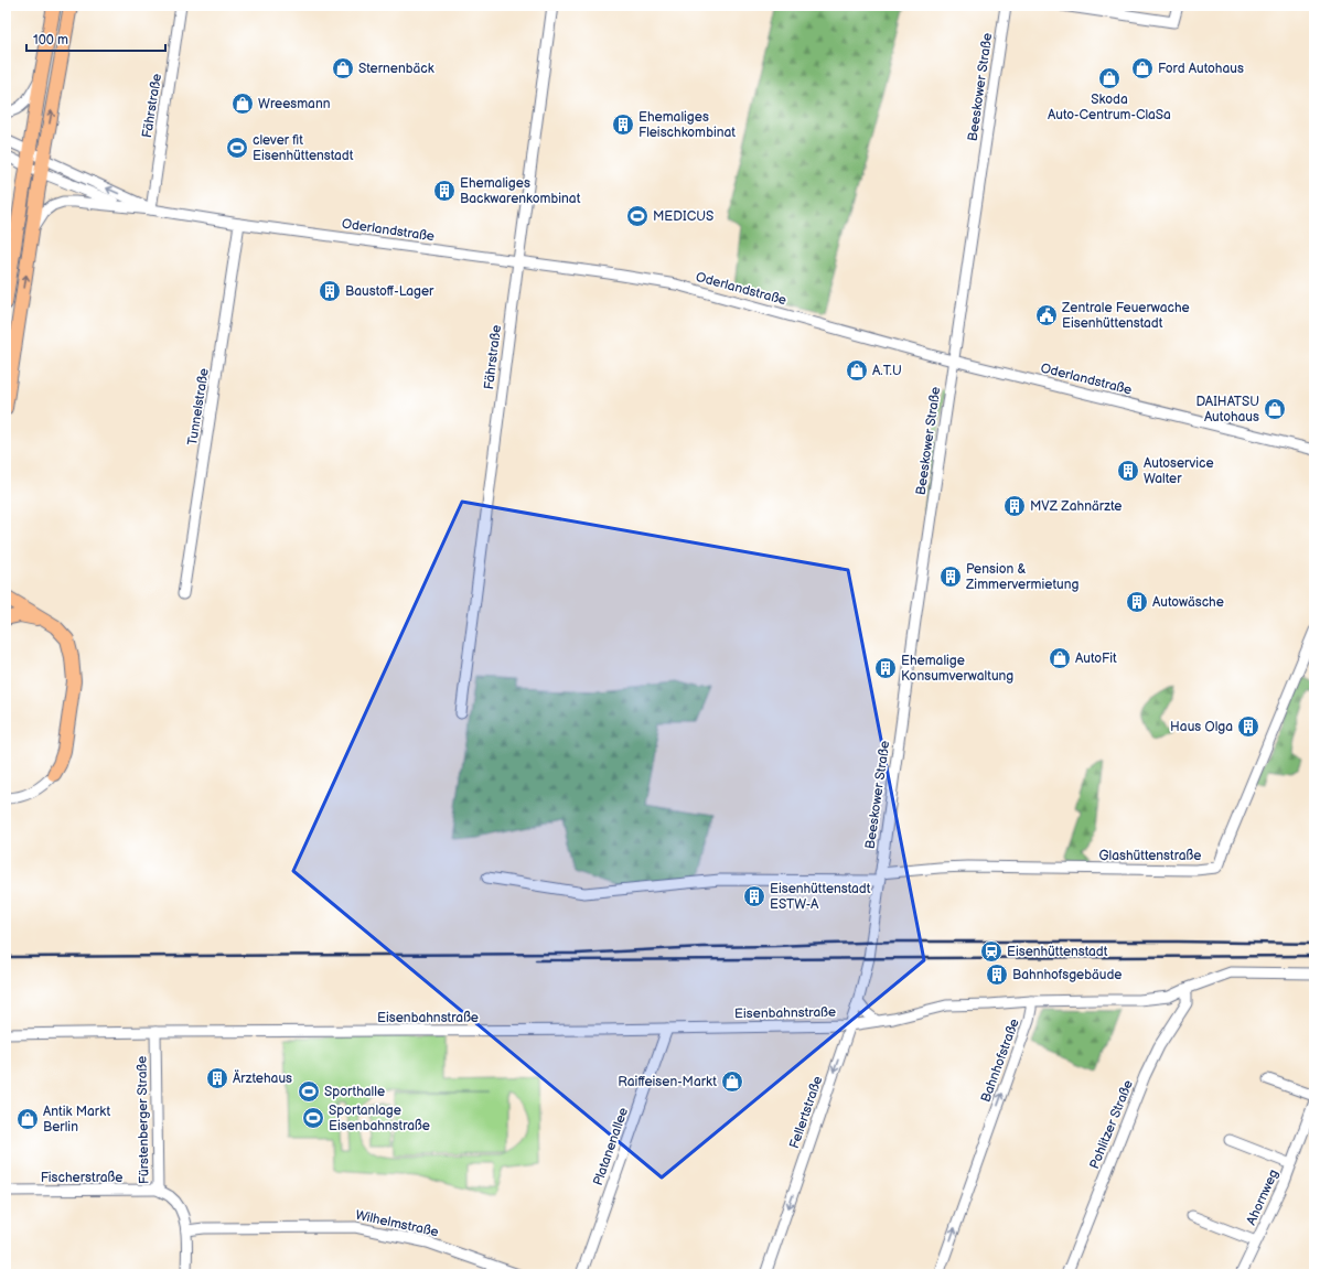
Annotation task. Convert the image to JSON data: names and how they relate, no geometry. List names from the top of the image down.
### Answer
{
  "streets": {
    "street": [
      "Beeskower Straße",
      "Fährstraße",
      "Oderlandstraße",
      "Tunnelstraße",
      "Glashüttenstraße",
      "Eisenbahnstraße",
      "Bahnhofstraße",
      "Fellertstraße",
      "Fürstenberger Straße",
      "Pohlitzer Straße",
      "Platanenallee",
      "Fischerstraße",
      "Ahornweg",
      "Wilhelmstraße"
    ]
  },
  "crossings": [
    ["Beeskower Straße", "Oderlandstraße"],
    ["Beeskower Straße", "Glashüttenstraße"],
    ["Beeskower Straße", "Fellertstraße"],
    ["Fährstraße", "Oderlandstraße"],
    ["Oderlandstraße", "Tunnelstraße"],
    ["Eisenbahnstraße", "Bahnhofstraße"],
    ["Eisenbahnstraße", "Fellertstraße"],
    ["Eisenbahnstraße", "Fürstenberger Straße"],
    ["Eisenbahnstraße", "Platanenallee"],
    ["Bahnhofstraße", "Fellertstraße"],
    ["Fürstenberger Straße", "Fischerstraße"],
    ["Fürstenberger Straße", "Wilhelmstraße"]
  ],
  "one_way": ["Bahnhofstraße", "Fellertstraße"],
  "places": {
    "shop": [
      "Sternenbäck",
      "Ford Autohaus",
      "Skoda Auto-Centrum-ClaSa",
      "Wreesmann",
      "A.T.U",
      "DAIHATSU Autohaus",
      "AutoFit",
      "Raiffeisen-Markt",
      "Antik Markt Berlin"
    ],
    "building": [
      "Ehemaliges Fleischkombinat",
      "Ehemaliges Backwarenkombinat",
      "Baustoff-Lager",
      "Autoservice Walter",
      "MVZ Zahnärzte",
      "Pension & Zimmervermietung",
      "Autowäsche",
      "Ehemalige Konsumverwaltung",
      "Haus Olga",
      "Eisenhüttenstadt ESTW-A",
      "Bahnhofsgebäude",
      "Ärztehaus"
    ],
    "sports": [
      "clever fit Eisenhüttenstadt",
      "MEDICUS",
      "Sporthalle",
      "Sportanlage Eisenbahnstraße"
    ],
    "public building": ["Zentrale Feuerwache Eisenhüttenstadt"],
    "station": ["Eisenhüttenstadt"]
  },
  "scale_bar": "100 m"
}
